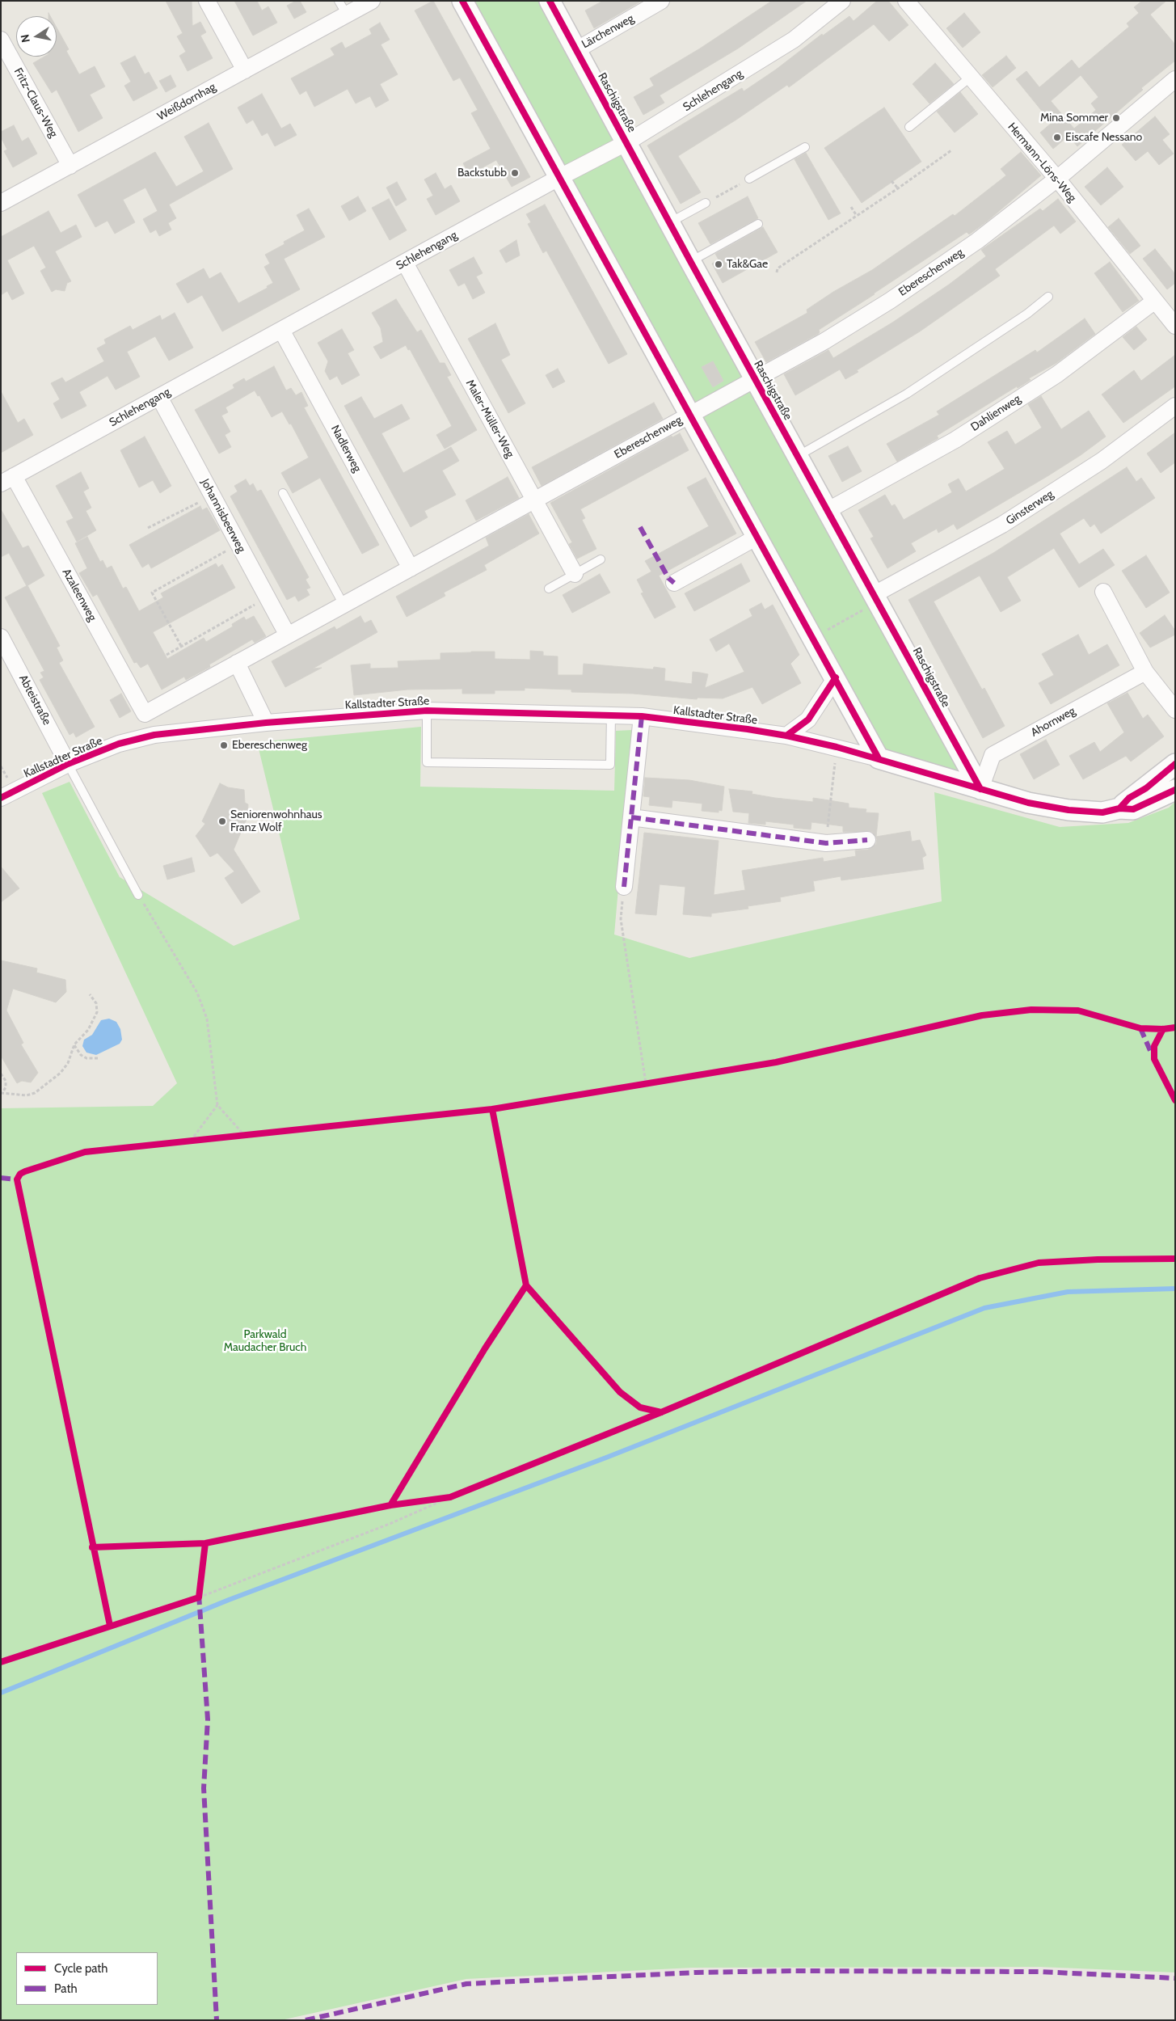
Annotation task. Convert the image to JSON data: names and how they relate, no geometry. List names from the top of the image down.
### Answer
{
  "streets": {
    "street": [
      "Lärchenweg",
      "Schlehengang",
      "Weißdornhag",
      "Fritz-Claus-Weg",
      "Raschigstraße",
      "Hermann-Löns-Weg",
      "Ebereschenweg",
      "Dahlienweg",
      "Maler-Müller-Weg",
      "Nadlerweg",
      "Ginsterweg",
      "Johannisbeerweg",
      "Azaleenweg",
      "Abteistraße",
      "Kallstadter Straße",
      "Ahornweg"
    ]
  },
  "crossings": [
    ["Lärchenweg", "Raschigstraße"],
    ["Schlehengang", "Raschigstraße"],
    ["Schlehengang", "Maler-Müller-Weg"],
    ["Schlehengang", "Nadlerweg"],
    ["Schlehengang", "Johannisbeerweg"],
    ["Schlehengang", "Azaleenweg"],
    ["Weißdornhag", "Fritz-Claus-Weg"],
    ["Raschigstraße", "Ebereschenweg"],
    ["Raschigstraße", "Dahlienweg"],
    ["Raschigstraße", "Ginsterweg"],
    ["Raschigstraße", "Ahornweg"],
    ["Hermann-Löns-Weg", "Ebereschenweg"],
    ["Hermann-Löns-Weg", "Dahlienweg"],
    ["Ebereschenweg", "Maler-Müller-Weg"],
    ["Ebereschenweg", "Nadlerweg"],
    ["Ebereschenweg", "Johannisbeerweg"],
    ["Ebereschenweg", "Azaleenweg"],
    ["Abteistraße", "Kallstadter Straße"]
  ],
  "parks": ["Parkwald Maudacher Bruch"],
  "places": [
    "Mina Sommer",
    "Eiscafe Nessano",
    "Backstubb",
    "Tak&Gae",
    "Ebereschenweg",
    "Seniorenwohnhaus Franz Wolf"
  ],
  "legend": ["Cycle path", "Path"],
  "north": "left"
}
